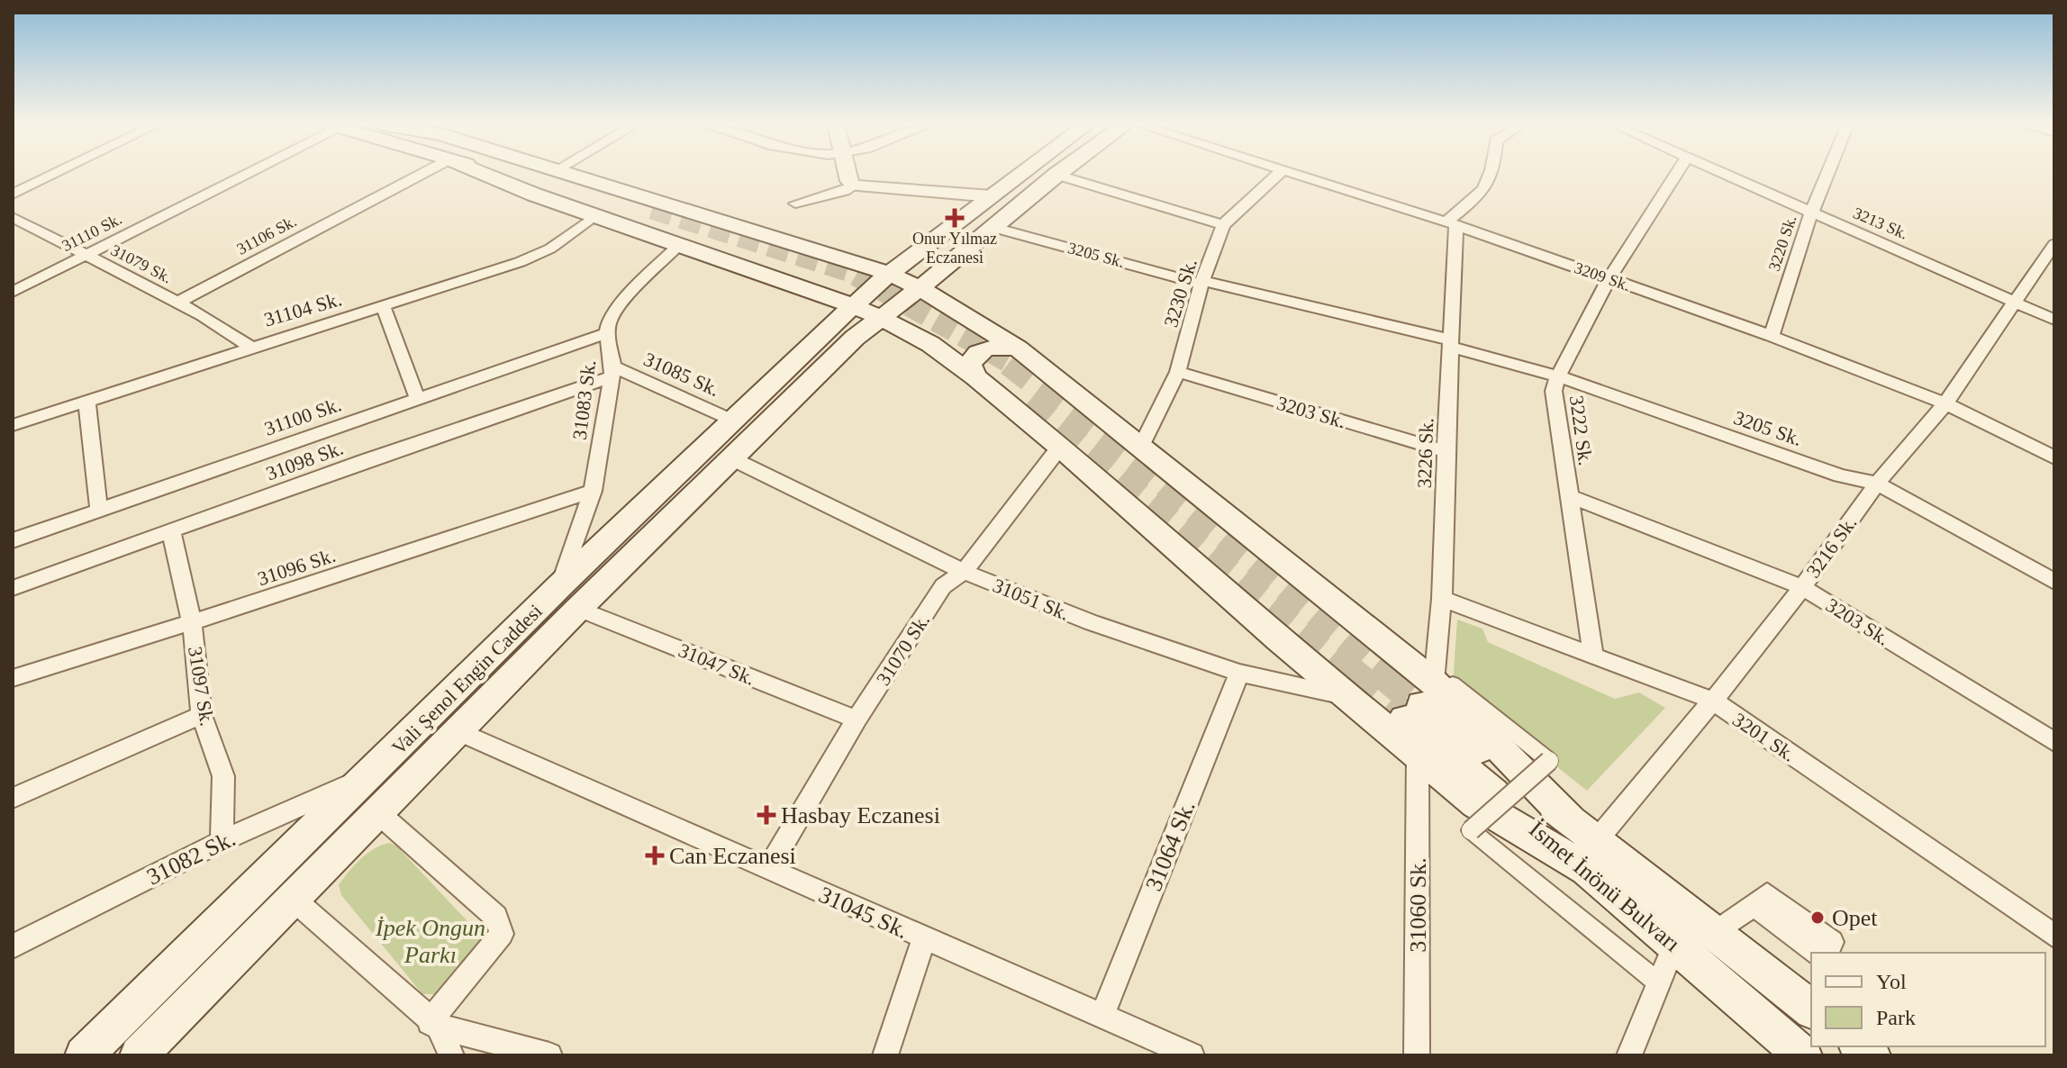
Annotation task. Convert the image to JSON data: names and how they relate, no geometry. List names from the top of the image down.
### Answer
{
  "streets": {
    "main road": ["Vali Şenol Engin Caddesi", "İsmet İnönü Bulvarı"],
    "street": [
      "3213 Sk.",
      "31110 Sk.",
      "31106 Sk.",
      "3220 Sk.",
      "3205 Sk.",
      "31079 Sk.",
      "3209 Sk.",
      "3230 Sk.",
      "31104 Sk.",
      "31085 Sk.",
      "31083 Sk.",
      "3203 Sk.",
      "31100 Sk.",
      "3222 Sk.",
      "3226 Sk.",
      "31098 Sk.",
      "3216 Sk.",
      "31096 Sk.",
      "31051 Sk.",
      "31070 Sk.",
      "31047 Sk.",
      "31097 Sk.",
      "3201 Sk.",
      "31064 Sk.",
      "31082 Sk.",
      "31060 Sk.",
      "31045 Sk."
    ]
  },
  "crossings": [
    ["3213 Sk.", "3220 Sk."],
    ["3213 Sk.", "3216 Sk."],
    ["31110 Sk.", "31079 Sk."],
    ["31106 Sk.", "31079 Sk."],
    ["3220 Sk.", "3209 Sk."],
    ["3205 Sk.", "3230 Sk."],
    ["3205 Sk.", "3222 Sk."],
    ["3205 Sk.", "3226 Sk."],
    ["3205 Sk.", "3216 Sk."],
    ["3205 Sk.", "Vali Şenol Engin Caddesi"],
    ["31079 Sk.", "31104 Sk."],
    ["3209 Sk.", "3222 Sk."],
    ["3209 Sk.", "3226 Sk."],
    ["3209 Sk.", "3216 Sk."],
    ["3230 Sk.", "3203 Sk."],
    ["31085 Sk.", "31083 Sk."],
    ["31085 Sk.", "31098 Sk."],
    ["31085 Sk.", "Vali Şenol Engin Caddesi"],
    ["31083 Sk.", "31100 Sk."],
    ["31083 Sk.", "31098 Sk."],
    ["31083 Sk.", "31096 Sk."],
    ["31083 Sk.", "31047 Sk."],
    ["31083 Sk.", "Vali Şenol Engin Caddesi"],
    ["3203 Sk.", "3222 Sk."],
    ["3203 Sk.", "3226 Sk."],
    ["3203 Sk.", "3216 Sk."],
    ["3222 Sk.", "3201 Sk."],
    ["3226 Sk.", "3201 Sk."],
    ["3226 Sk.", "İsmet İnönü Bulvarı"],
    ["31098 Sk.", "31097 Sk."],
    ["3216 Sk.", "3201 Sk."],
    ["3216 Sk.", "İsmet İnönü Bulvarı"],
    ["31096 Sk.", "31097 Sk."],
    ["31051 Sk.", "31070 Sk."],
    ["31051 Sk.", "Vali Şenol Engin Caddesi"],
    ["31051 Sk.", "31064 Sk."],
    ["31070 Sk.", "31047 Sk."],
    ["31070 Sk.", "31045 Sk."],
    ["31047 Sk.", "Vali Şenol Engin Caddesi"],
    ["Vali Şenol Engin Caddesi", "31082 Sk."],
    ["Vali Şenol Engin Caddesi", "31045 Sk."],
    ["31097 Sk.", "31082 Sk."],
    ["31064 Sk.", "31045 Sk."]
  ],
  "parks": ["İpek Ongun Parkı"],
  "places": {
    "health": ["Onur Yılmaz Eczanesi", "Hasbay Eczanesi", "Can Eczanesi"],
    "other": ["Opet"]
  },
  "legend": ["Yol", "Park"]
}
